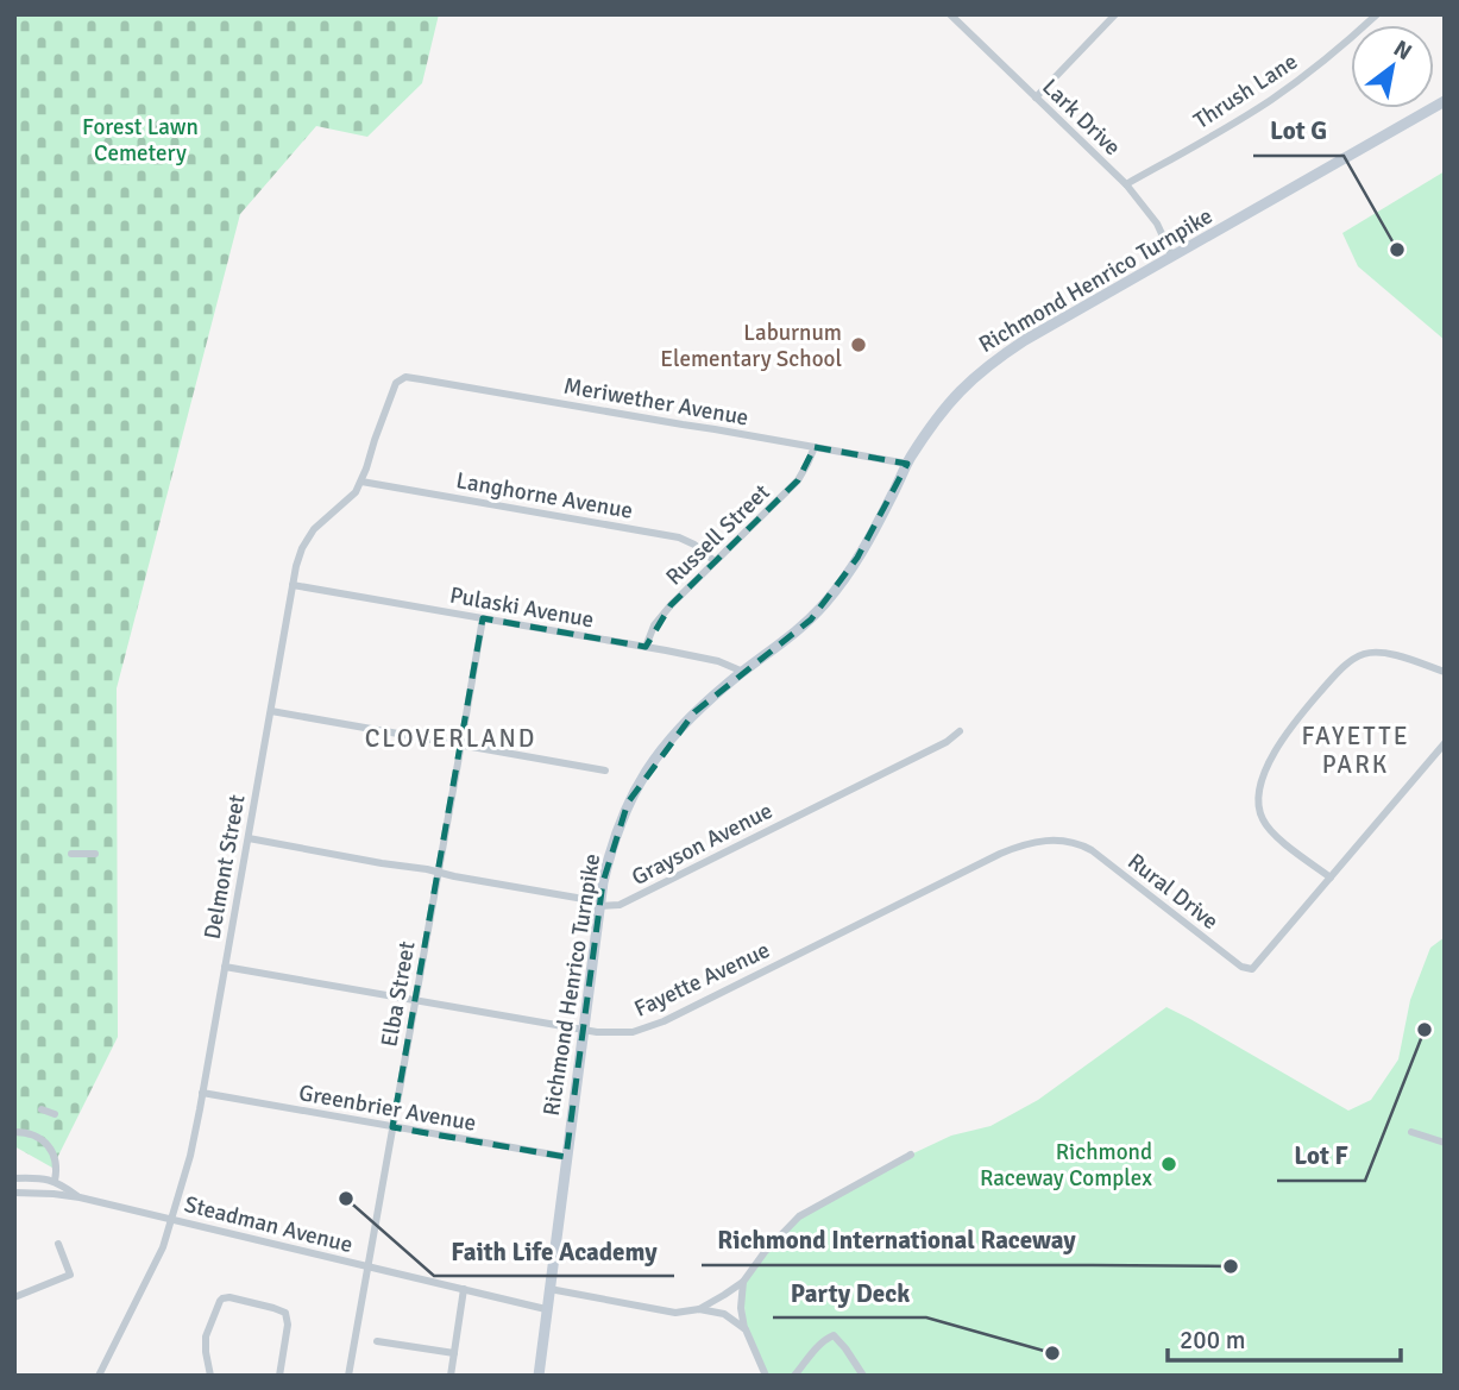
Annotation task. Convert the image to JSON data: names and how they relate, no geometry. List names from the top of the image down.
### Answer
{
  "streets": {
    "main road": ["Richmond Henrico Turnpike"],
    "street": [
      "Thrush Lane",
      "Lark Drive",
      "Meriwether Avenue",
      "Langhorne Avenue",
      "Russell Street",
      "Pulaski Avenue",
      "Grayson Avenue",
      "Delmont Street",
      "Rural Drive",
      "Fayette Avenue",
      "Elba Street",
      "Greenbrier Avenue",
      "Steadman Avenue"
    ]
  },
  "crossings": [
    ["Thrush Lane", "Lark Drive"],
    ["Lark Drive", "Richmond Henrico Turnpike"],
    ["Richmond Henrico Turnpike", "Meriwether Avenue"],
    ["Richmond Henrico Turnpike", "Pulaski Avenue"],
    ["Richmond Henrico Turnpike", "Grayson Avenue"],
    ["Richmond Henrico Turnpike", "Fayette Avenue"],
    ["Richmond Henrico Turnpike", "Greenbrier Avenue"],
    ["Richmond Henrico Turnpike", "Steadman Avenue"],
    ["Meriwether Avenue", "Russell Street"],
    ["Meriwether Avenue", "Delmont Street"],
    ["Langhorne Avenue", "Russell Street"],
    ["Langhorne Avenue", "Delmont Street"],
    ["Russell Street", "Pulaski Avenue"],
    ["Pulaski Avenue", "Delmont Street"],
    ["Pulaski Avenue", "Elba Street"],
    ["Delmont Street", "Fayette Avenue"],
    ["Delmont Street", "Greenbrier Avenue"],
    ["Delmont Street", "Steadman Avenue"],
    ["Rural Drive", "Fayette Avenue"],
    ["Fayette Avenue", "Elba Street"],
    ["Elba Street", "Greenbrier Avenue"],
    ["Elba Street", "Steadman Avenue"]
  ],
  "districts": ["FAYETTE PARK", "CLOVERLAND"],
  "parks": ["Forest Lawn Cemetery"],
  "places": [
    "Lot G",
    "Laburnum Elementary School",
    "Lot F",
    "Richmond Raceway Complex",
    "Faith Life Academy",
    "Richmond International Raceway",
    "Party Deck"
  ],
  "scale_bar": "200 m",
  "north": "top right"
}
